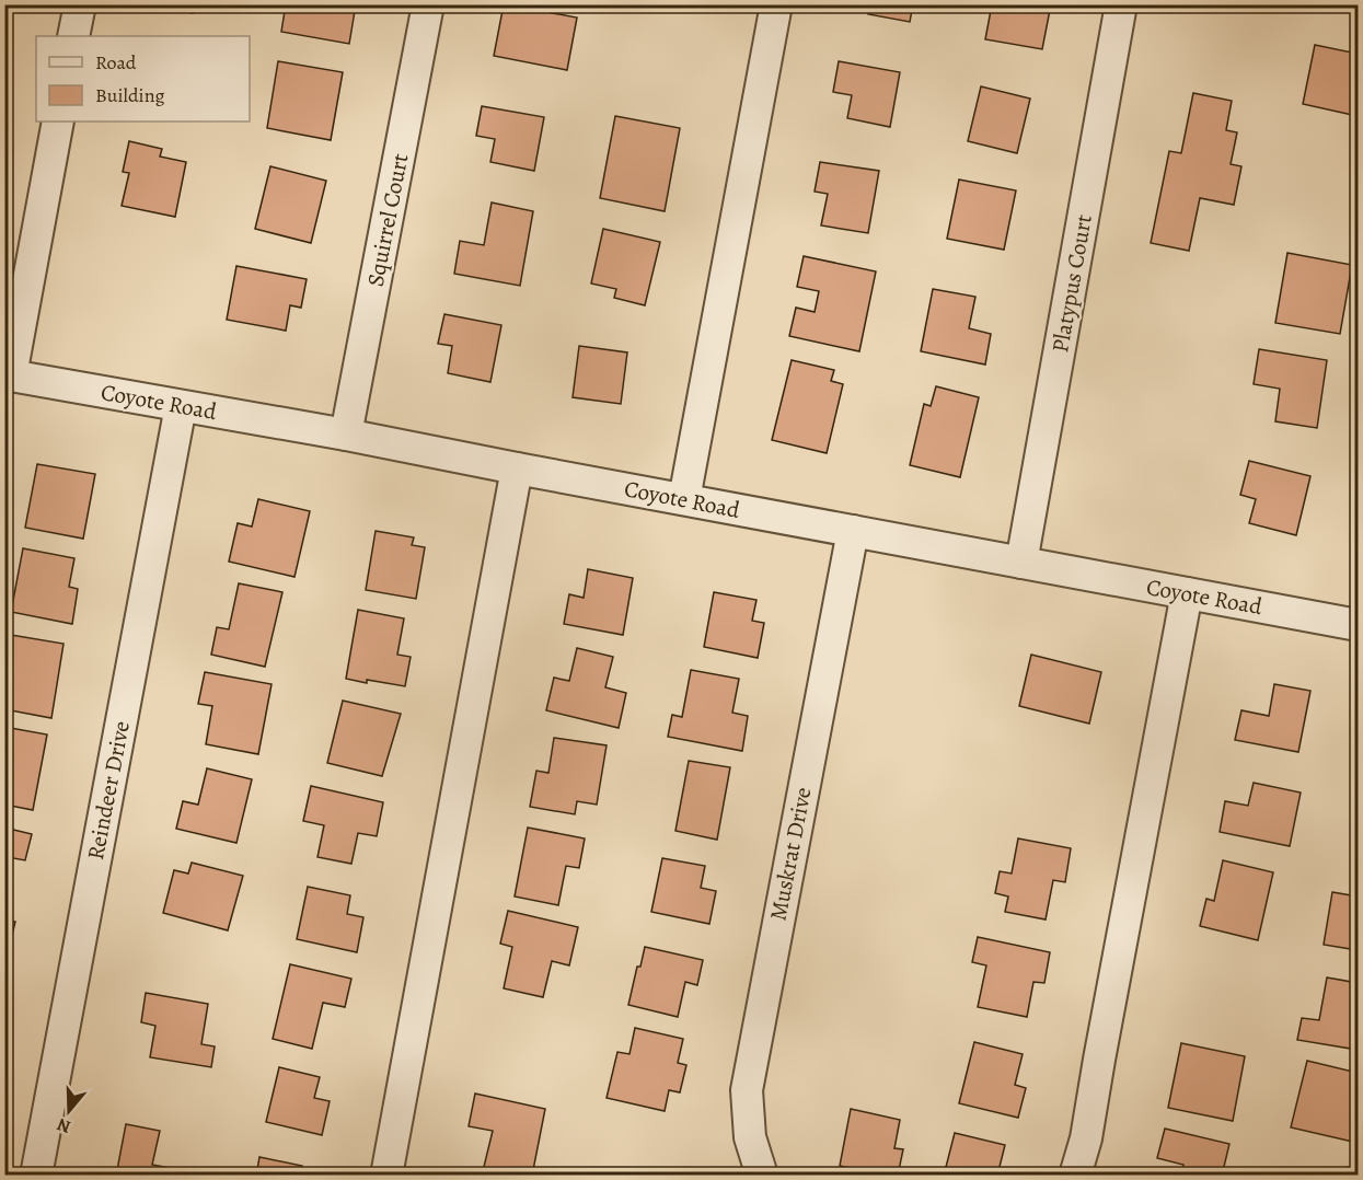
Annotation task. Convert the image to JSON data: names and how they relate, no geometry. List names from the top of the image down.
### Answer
{
  "streets": {
    "street": [
      "Squirrel Court",
      "Platypus Court",
      "Coyote Road",
      "Reindeer Drive",
      "Muskrat Drive"
    ]
  },
  "crossings": [
    ["Squirrel Court", "Coyote Road"],
    ["Platypus Court", "Coyote Road"],
    ["Coyote Road", "Reindeer Drive"],
    ["Coyote Road", "Muskrat Drive"]
  ],
  "legend": ["Road", "Building"],
  "north": "bottom"
}
